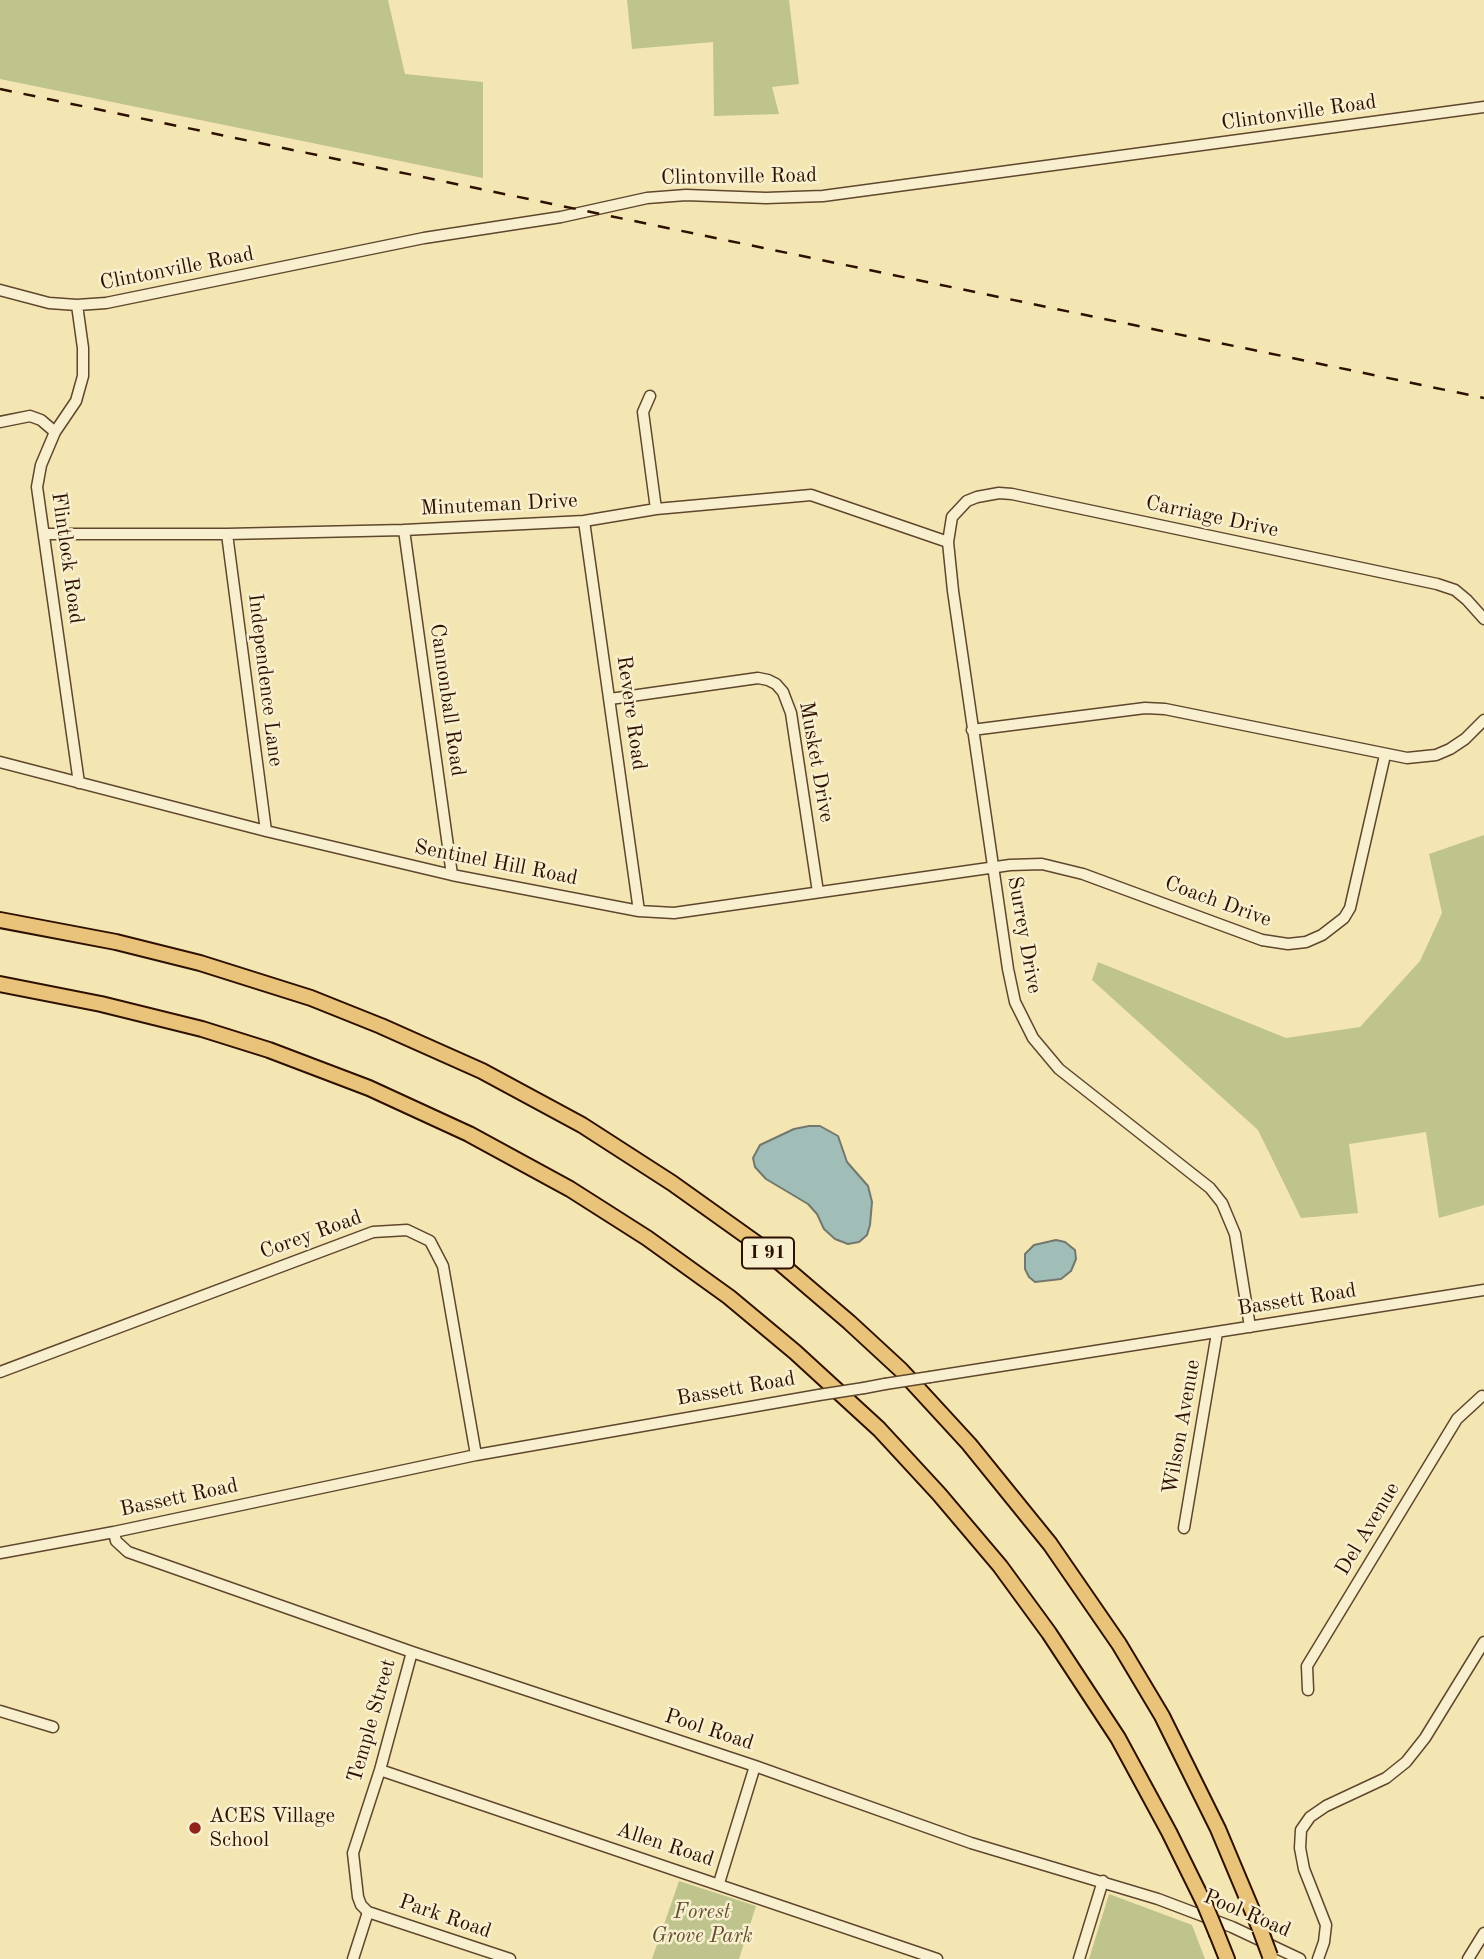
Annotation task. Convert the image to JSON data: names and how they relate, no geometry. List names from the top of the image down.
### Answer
{
  "streets": {
    "highway": ["I 91"],
    "street": [
      "Clintonville Road",
      "Minuteman Drive",
      "Carriage Drive",
      "Flintlock Road",
      "Independence Lane",
      "Cannonball Road",
      "Revere Road",
      "Musket Drive",
      "Sentinel Hill Road",
      "Coach Drive",
      "Surrey Drive",
      "Corey Road",
      "Bassett Road",
      "Wilson Avenue",
      "Del Avenue",
      "Temple Street",
      "Pool Road",
      "Allen Road",
      "Park Road"
    ]
  },
  "crossings": [
    ["Clintonville Road", "Flintlock Road"],
    ["Minuteman Drive", "Carriage Drive"],
    ["Minuteman Drive", "Flintlock Road"],
    ["Minuteman Drive", "Independence Lane"],
    ["Minuteman Drive", "Cannonball Road"],
    ["Minuteman Drive", "Revere Road"],
    ["Minuteman Drive", "Surrey Drive"],
    ["Carriage Drive", "Surrey Drive"],
    ["Flintlock Road", "Sentinel Hill Road"],
    ["Independence Lane", "Sentinel Hill Road"],
    ["Cannonball Road", "Sentinel Hill Road"],
    ["Revere Road", "Musket Drive"],
    ["Revere Road", "Sentinel Hill Road"],
    ["Musket Drive", "Sentinel Hill Road"],
    ["Sentinel Hill Road", "Coach Drive"],
    ["Sentinel Hill Road", "Surrey Drive"],
    ["Coach Drive", "Surrey Drive"],
    ["Surrey Drive", "Bassett Road"],
    ["Corey Road", "Bassett Road"],
    ["Bassett Road", "Wilson Avenue"],
    ["Bassett Road", "Pool Road"],
    ["Temple Street", "Pool Road"],
    ["Temple Street", "Allen Road"],
    ["Temple Street", "Park Road"]
  ],
  "parks": ["Forest Grove Park"],
  "places": ["ACES Village School"]
}
